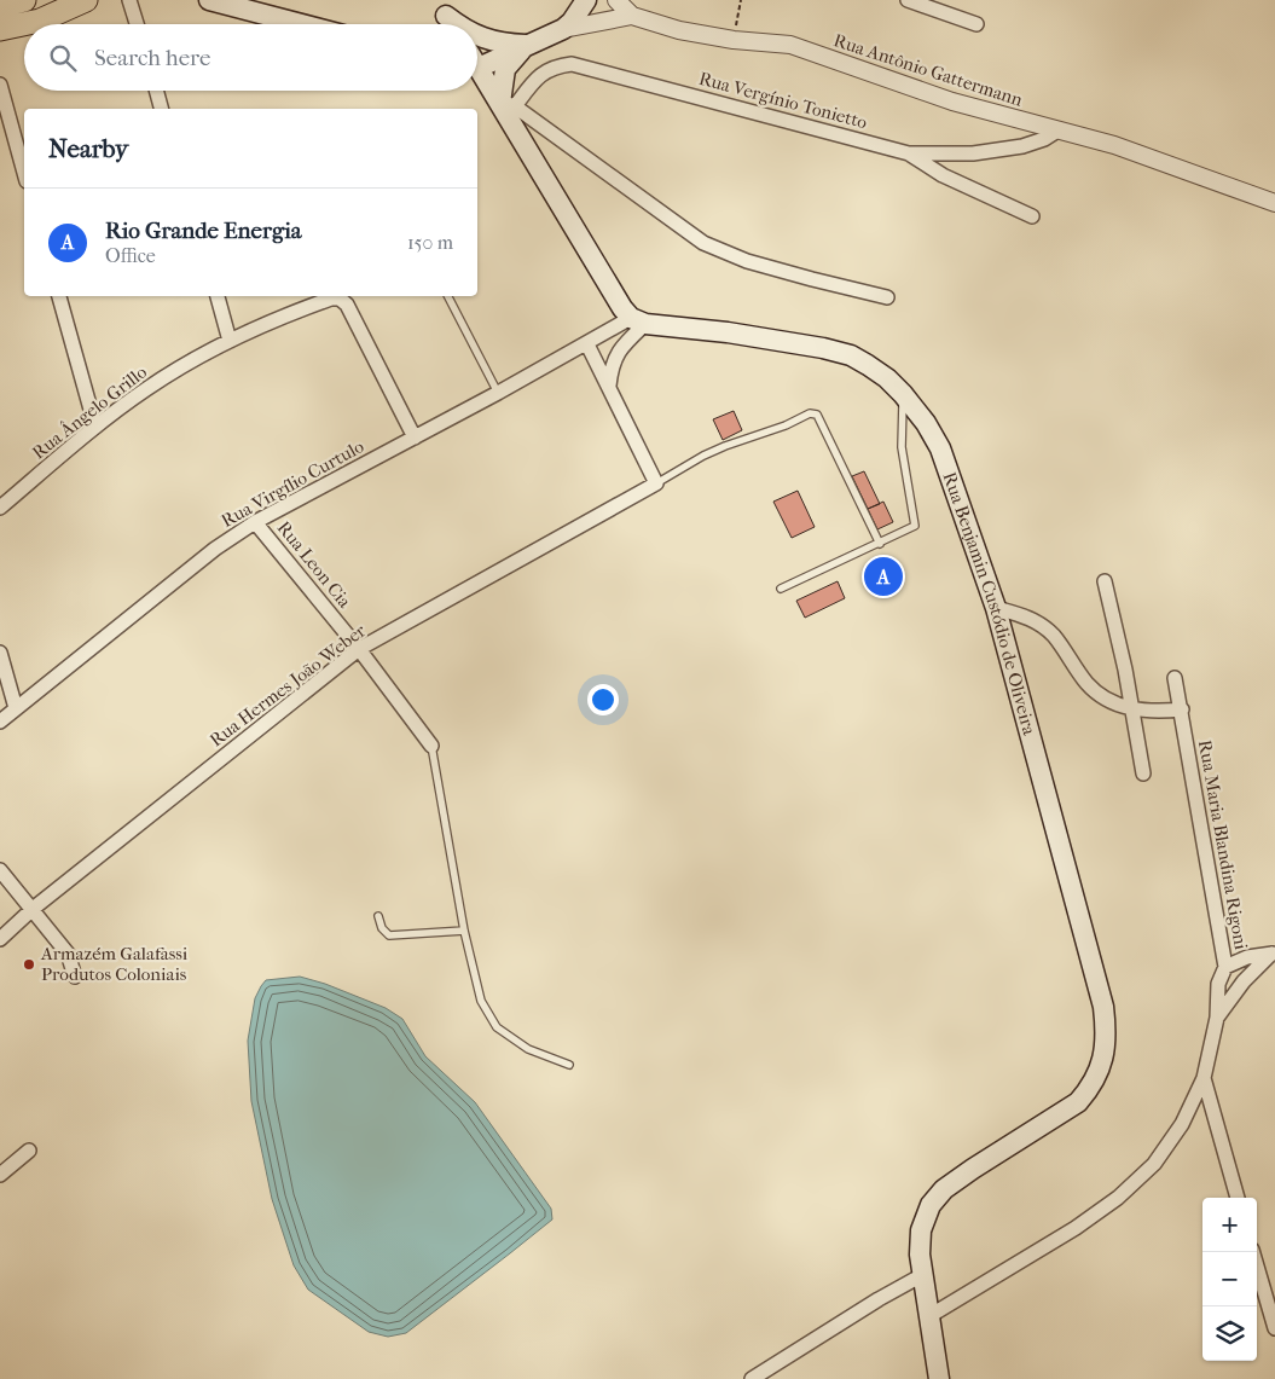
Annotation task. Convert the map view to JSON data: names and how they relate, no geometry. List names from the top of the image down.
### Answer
{
  "streets": {
    "main road": ["Rua Benjamin Custódio de Oliveira"],
    "street": [
      "Rua Antônio Gattermann",
      "Rua Vergínio Tonietto",
      "Rua Ângelo Grillo",
      "Rua Virgílio Curtulo",
      "Rua Leon Cia",
      "Rua Hermes João Weber",
      "Rua Maria Blandina Rigoni"
    ]
  },
  "crossings": [
    ["Rua Antônio Gattermann", "Rua Vergínio Tonietto"],
    ["Rua Virgílio Curtulo", "Rua Leon Cia"],
    ["Rua Virgílio Curtulo", "Rua Benjamin Custódio de Oliveira"],
    ["Rua Leon Cia", "Rua Hermes João Weber"],
    ["Rua Benjamin Custódio de Oliveira", "Rua Maria Blandina Rigoni"]
  ],
  "places": ["Armazém Galafassi Produtos Coloniais"],
  "page": {
    "search": "Search here",
    "heading": "Nearby",
    "list": [
      {
        "mark": "A",
        "name": "Rio Grande Energia",
        "note": "Office",
        "value": "150 m"
      }
    ],
    "pins": "A",
    "map_buttons": ["+", "−"]
  }
}
